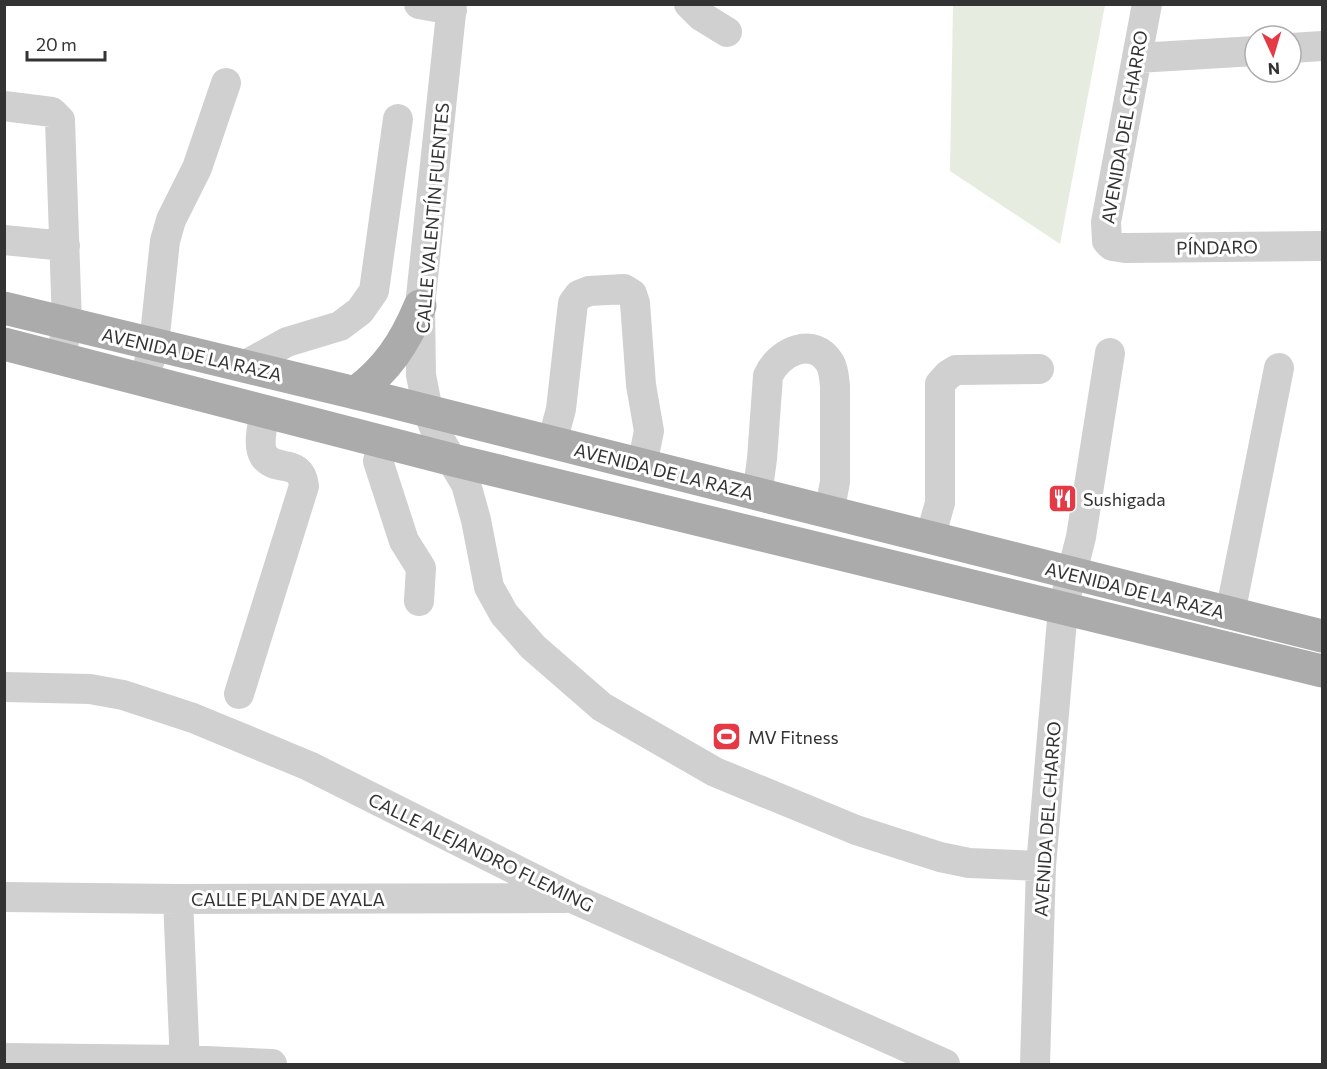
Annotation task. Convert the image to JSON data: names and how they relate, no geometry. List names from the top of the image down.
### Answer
{
  "streets": {
    "main road": ["AVENIDA DE LA RAZA"],
    "street": [
      "AVENIDA DEL CHARRO",
      "CALLE VALENTÍN FUENTES",
      "PÍNDARO",
      "CALLE ALEJANDRO FLEMING",
      "CALLE PLAN DE AYALA"
    ]
  },
  "crossings": [
    ["AVENIDA DEL CHARRO", "CALLE VALENTÍN FUENTES"],
    ["AVENIDA DEL CHARRO", "PÍNDARO"],
    ["AVENIDA DEL CHARRO", "AVENIDA DE LA RAZA"],
    ["CALLE VALENTÍN FUENTES", "AVENIDA DE LA RAZA"],
    ["CALLE ALEJANDRO FLEMING", "CALLE PLAN DE AYALA"]
  ],
  "places": {
    "restaurant": ["Sushigada"],
    "sports": ["MV Fitness"]
  },
  "scale_bar": "20 m",
  "north": "bottom"
}
